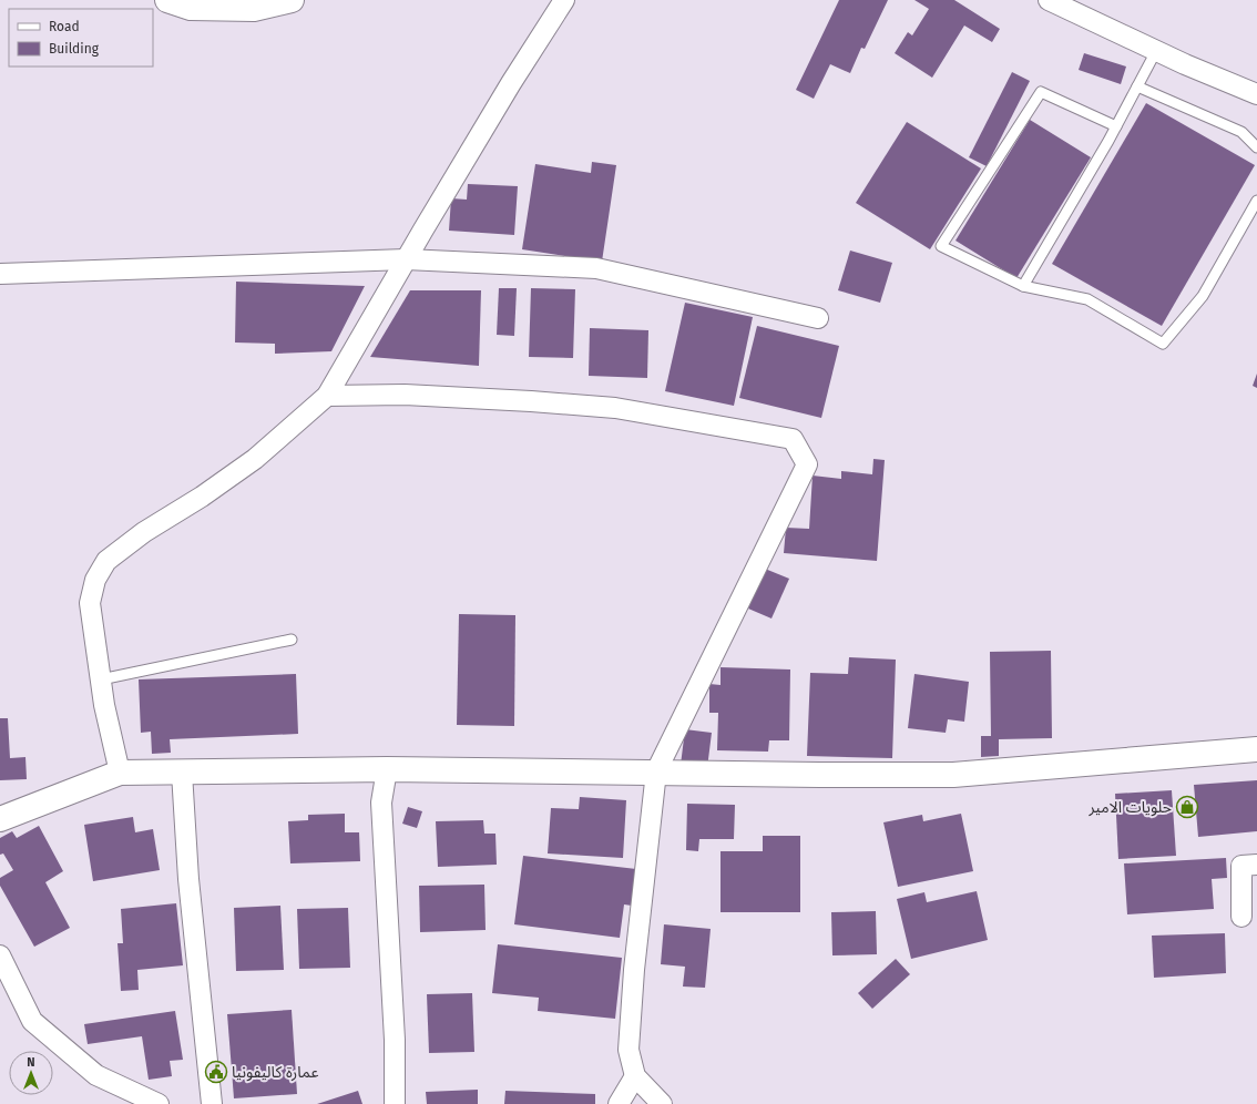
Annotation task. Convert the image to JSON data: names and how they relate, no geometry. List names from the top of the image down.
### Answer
{
  "places": {
    "shop": ["حلويات الامير"],
    "public building": ["عمارة كاليفونيا"]
  },
  "legend": ["Road", "Building"],
  "north": "top"
}
